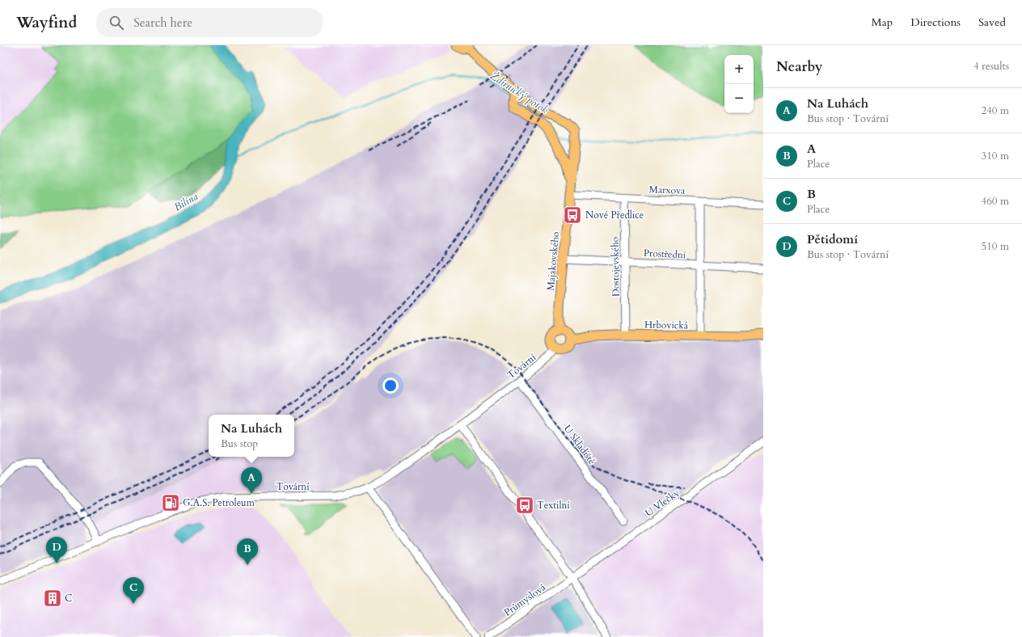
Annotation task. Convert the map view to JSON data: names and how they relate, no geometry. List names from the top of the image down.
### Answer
{
  "streets": {
    "main road": ["Majakovského", "Hrbovická"],
    "street": [
      "Marxova",
      "Prostřední",
      "Dostojevského",
      "Tovární",
      "U Skladiště",
      "U Vlečky",
      "Průmyslová"
    ]
  },
  "crossings": [
    ["Marxova", "Majakovského"],
    ["Marxova", "Dostojevského"],
    ["Prostřední", "Majakovského"],
    ["Prostřední", "Dostojevského"],
    ["Majakovského", "Hrbovická"],
    ["Majakovského", "Tovární"],
    ["Dostojevského", "Hrbovická"],
    ["Hrbovická", "Tovární"],
    ["Tovární", "U Skladiště"],
    ["U Vlečky", "Průmyslová"]
  ],
  "water": ["Ždírnický potok", "Bílina"],
  "places": {
    "bus stop": ["Nové Předlice", "Textilní"],
    "fuel station": ["G.A.S. Petroleum"],
    "building": ["C"]
  },
  "page": {
    "header": "Wayfind",
    "search": "Search here",
    "nav": ["Map", "Directions", "Saved"],
    "heading": ["Nearby", "4 results"],
    "map_buttons": ["+", "−"],
    "list": [
      {
        "mark": "A",
        "name": "Na Luhách",
        "note": "Bus stop · Tovární",
        "value": "240 m"
      },
      {
        "mark": "B",
        "name": "A",
        "note": "Place",
        "value": "310 m"
      },
      {
        "mark": "C",
        "name": "B",
        "note": "Place",
        "value": "460 m"
      },
      {
        "mark": "D",
        "name": "Pětidomí",
        "note": "Bus stop · Tovární",
        "value": "510 m"
      }
    ],
    "popup": ["Na Luhách", "Bus stop"],
    "pins": [
      "A",
      "D",
      "B",
      "C"
    ]
  }
}
